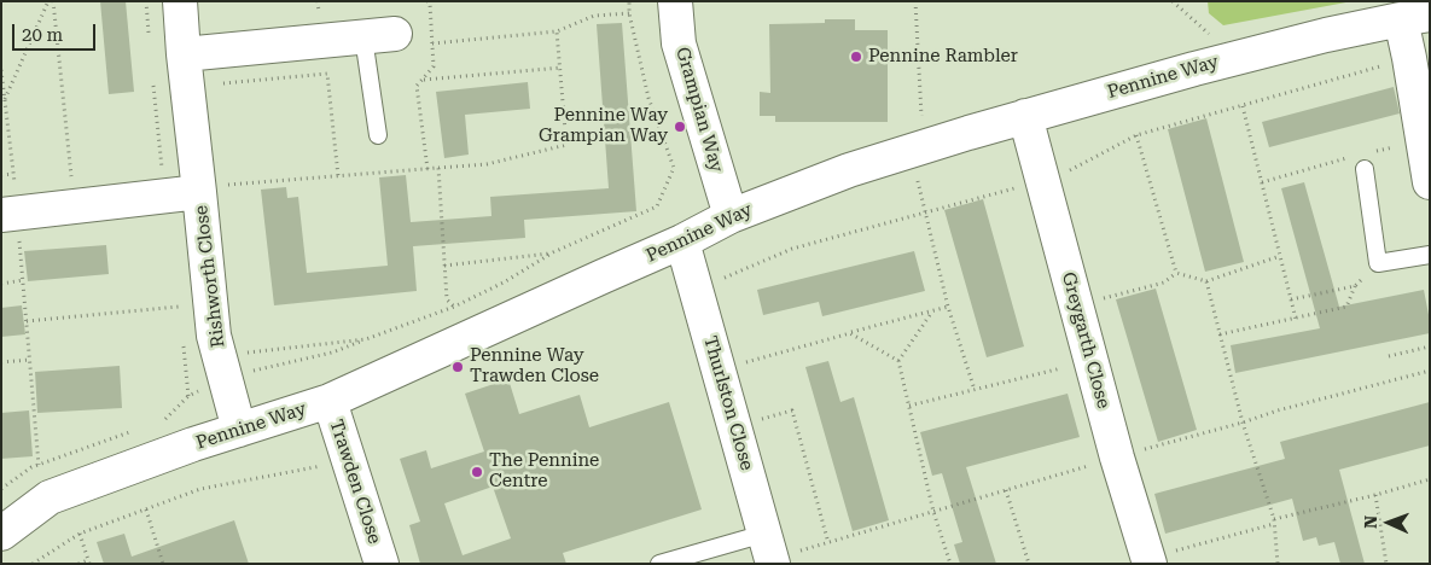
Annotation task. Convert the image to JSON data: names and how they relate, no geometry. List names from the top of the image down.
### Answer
{
  "streets": {
    "street": [
      "Pennine Way",
      "Grampian Way",
      "Rishworth Close",
      "Greygarth Close",
      "Thurlston Close",
      "Trawden Close"
    ]
  },
  "crossings": [
    ["Pennine Way", "Grampian Way"],
    ["Pennine Way", "Rishworth Close"],
    ["Pennine Way", "Greygarth Close"],
    ["Pennine Way", "Thurlston Close"],
    ["Pennine Way", "Trawden Close"]
  ],
  "places": [
    "Pennine Rambler",
    "Pennine Way Grampian Way",
    "Pennine Way Trawden Close",
    "The Pennine Centre"
  ],
  "scale_bar": "20 m",
  "north": "left"
}
